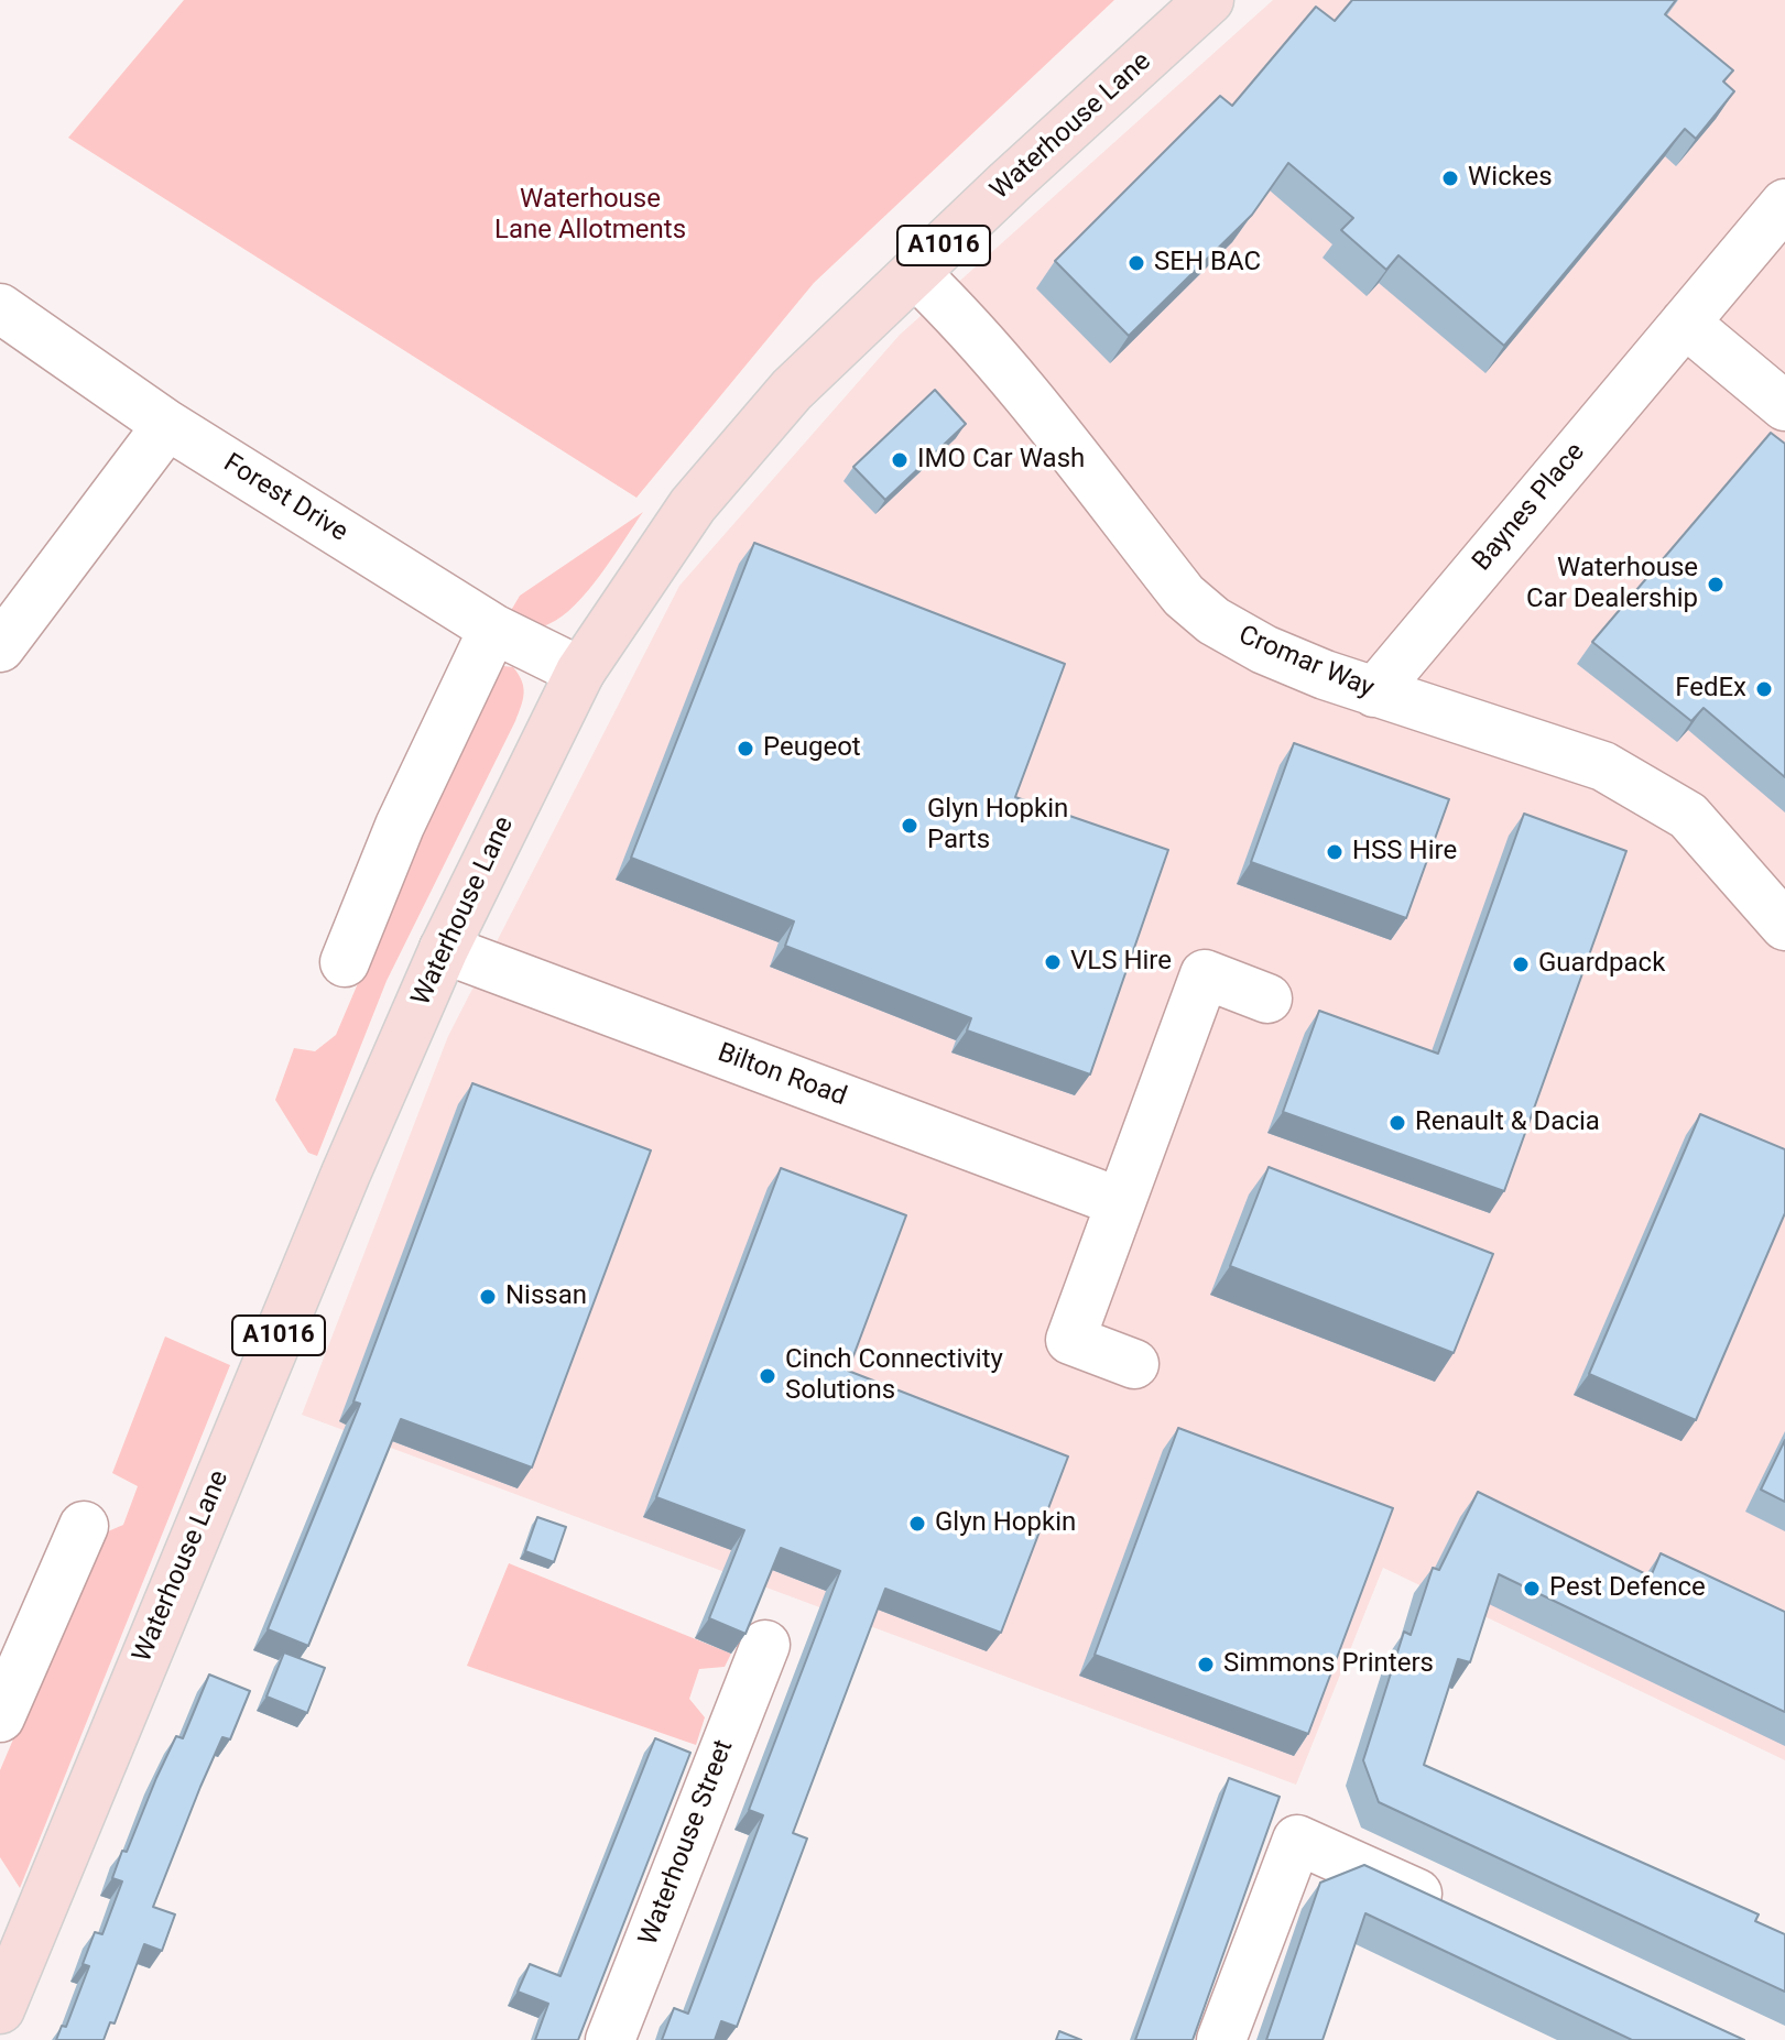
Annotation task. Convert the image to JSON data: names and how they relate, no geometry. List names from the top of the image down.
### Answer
{
  "streets": {
    "main road": ["Waterhouse Lane", "A1016"],
    "street": [
      "Forest Drive",
      "Baynes Place",
      "Cromar Way",
      "Bilton Road",
      "Waterhouse Street"
    ]
  },
  "crossings": [
    ["Waterhouse Lane", "Forest Drive"],
    ["Waterhouse Lane", "Cromar Way"],
    ["Waterhouse Lane", "Bilton Road"],
    ["Baynes Place", "Cromar Way"]
  ],
  "parks": ["Waterhouse Lane Allotments"],
  "places": [
    "Wickes",
    "SEH BAC",
    "IMO Car Wash",
    "Waterhouse Car Dealership",
    "FedEx",
    "Peugeot",
    "Glyn Hopkin Parts",
    "HSS Hire",
    "VLS Hire",
    "Guardpack",
    "Renault & Dacia",
    "Nissan",
    "Cinch Connectivity Solutions",
    "Glyn Hopkin",
    "Pest Defence",
    "Simmons Printers"
  ]
}
